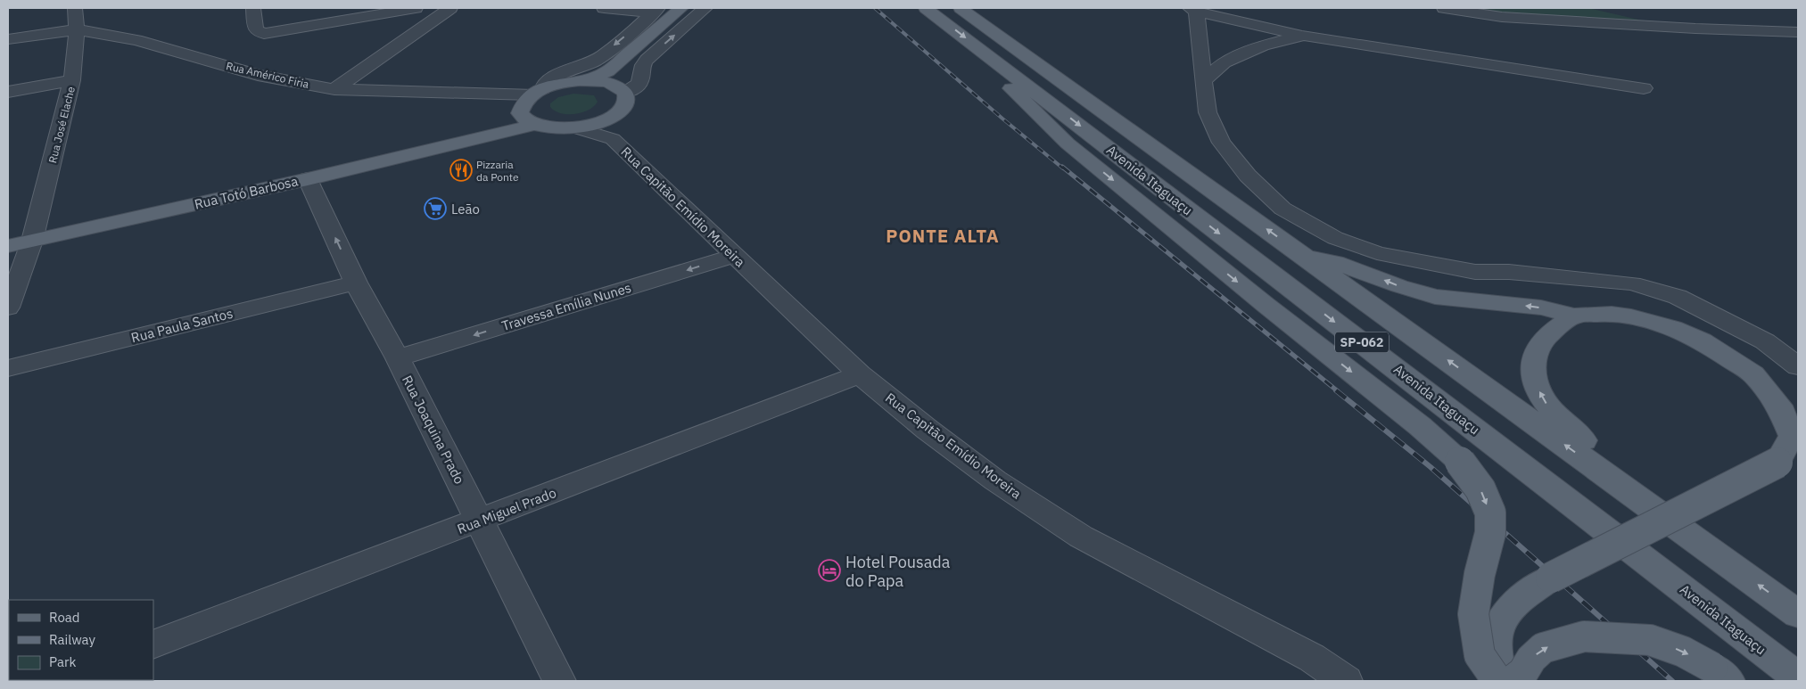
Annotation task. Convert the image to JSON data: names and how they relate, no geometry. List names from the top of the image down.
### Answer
{
  "streets": {
    "main road": ["Avenida Itaguaçu", "Rua Totó Barbosa", "SP-062"],
    "street": [
      "Rua Américo Firia",
      "Rua José Elache",
      "Rua Capitão Emídio Moreira",
      "Travessa Emília Nunes",
      "Rua Paula Santos",
      "Rua Joaquina Prado",
      "Rua Miguel Prado"
    ]
  },
  "crossings": [
    ["Rua Américo Firia", "Rua José Elache"],
    ["Rua José Elache", "Rua Totó Barbosa"],
    ["Rua Totó Barbosa", "Rua Joaquina Prado"],
    ["Rua Capitão Emídio Moreira", "Travessa Emília Nunes"],
    ["Rua Capitão Emídio Moreira", "Rua Miguel Prado"],
    ["Travessa Emília Nunes", "Rua Joaquina Prado"],
    ["Rua Paula Santos", "Rua Joaquina Prado"],
    ["Rua Joaquina Prado", "Rua Miguel Prado"]
  ],
  "one_way": ["Travessa Emília Nunes"],
  "districts": ["PONTE ALTA"],
  "places": {
    "restaurant": ["Pizzaria da Ponte"],
    "supermarket": ["Leão"],
    "hotel": ["Hotel Pousada do Papa"]
  },
  "legend": ["Road", "Railway", "Park"]
}
